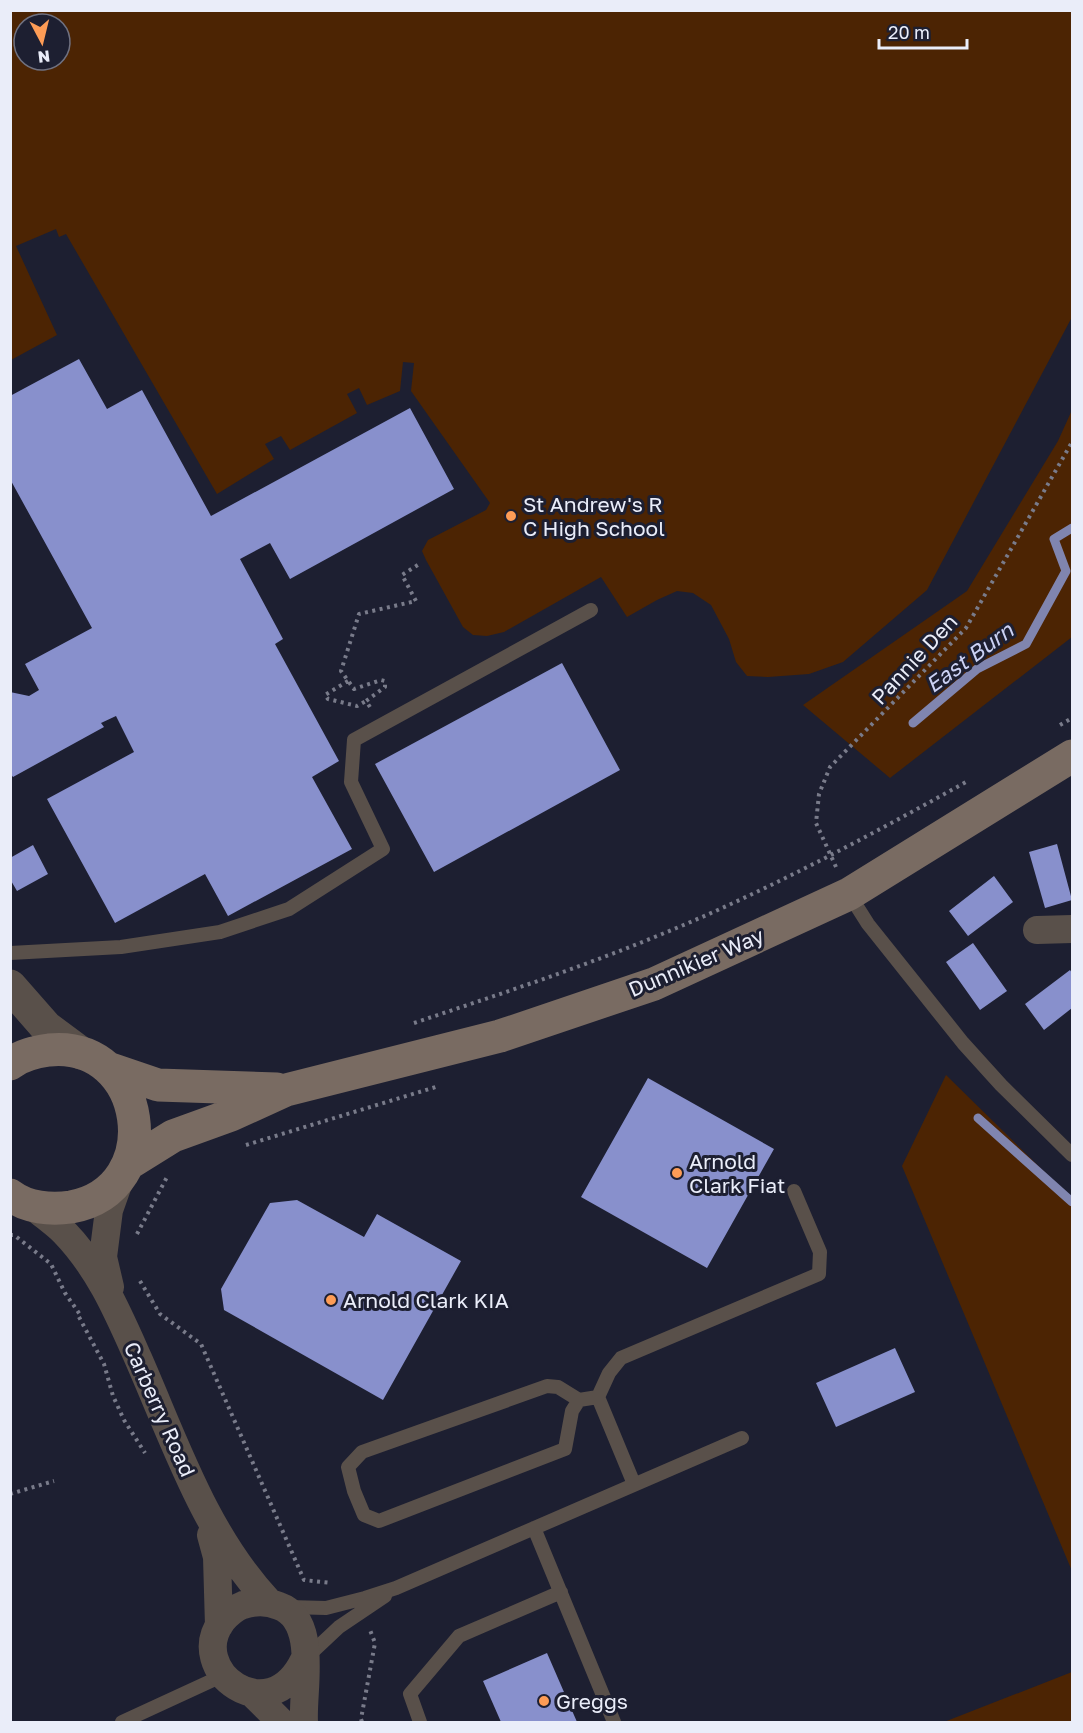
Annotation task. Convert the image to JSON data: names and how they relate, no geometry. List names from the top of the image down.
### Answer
{
  "streets": {
    "main road": ["Dunnikier Way"],
    "street": ["Carberry Road"],
    "path": ["Pannie Den"]
  },
  "crossings": [
    ["Pannie Den", "Dunnikier Way"],
    ["Dunnikier Way", "Carberry Road"]
  ],
  "water": ["East Burn"],
  "places": [
    "St Andrew's R C High School",
    "Arnold Clark Fiat",
    "Arnold Clark KIA",
    "Greggs"
  ],
  "scale_bar": "20 m",
  "north": "bottom"
}
